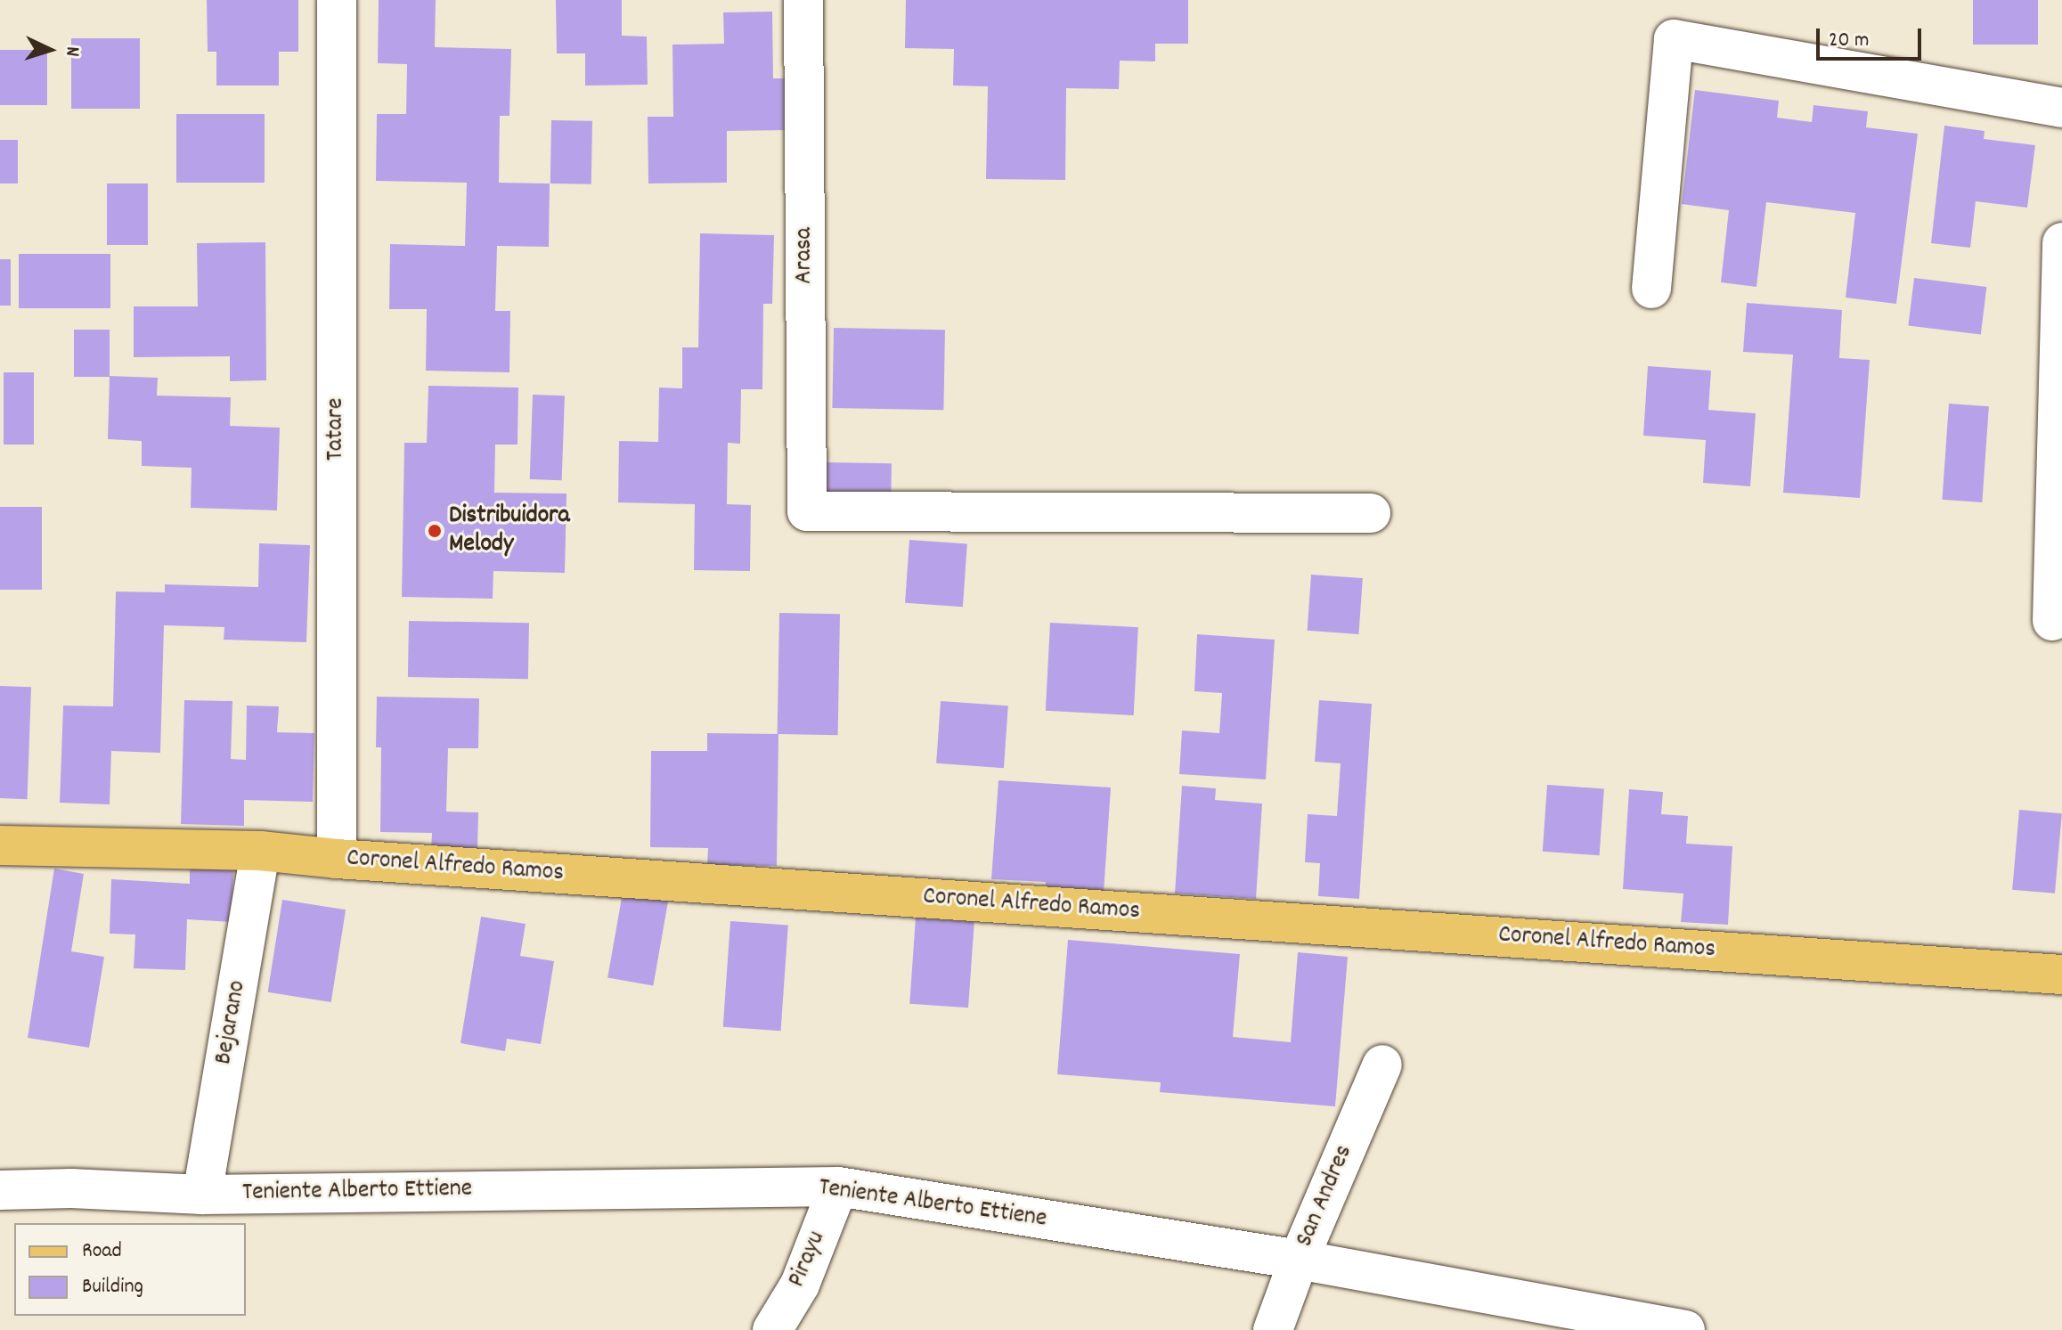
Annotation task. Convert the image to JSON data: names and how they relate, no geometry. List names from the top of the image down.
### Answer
{
  "streets": {
    "main road": ["Coronel Alfredo Ramos"],
    "street": [
      "Arasa",
      "Tatare",
      "Bejarano",
      "Teniente Alberto Ettiene",
      "San Andres",
      "Pirayu"
    ]
  },
  "crossings": [
    ["Tatare", "Coronel Alfredo Ramos"],
    ["Coronel Alfredo Ramos", "Bejarano"],
    ["Bejarano", "Teniente Alberto Ettiene"],
    ["Teniente Alberto Ettiene", "San Andres"],
    ["Teniente Alberto Ettiene", "Pirayu"]
  ],
  "places": ["Distribuidora Melody"],
  "legend": ["Road", "Building"],
  "scale_bar": "20 m",
  "north": "right"
}
